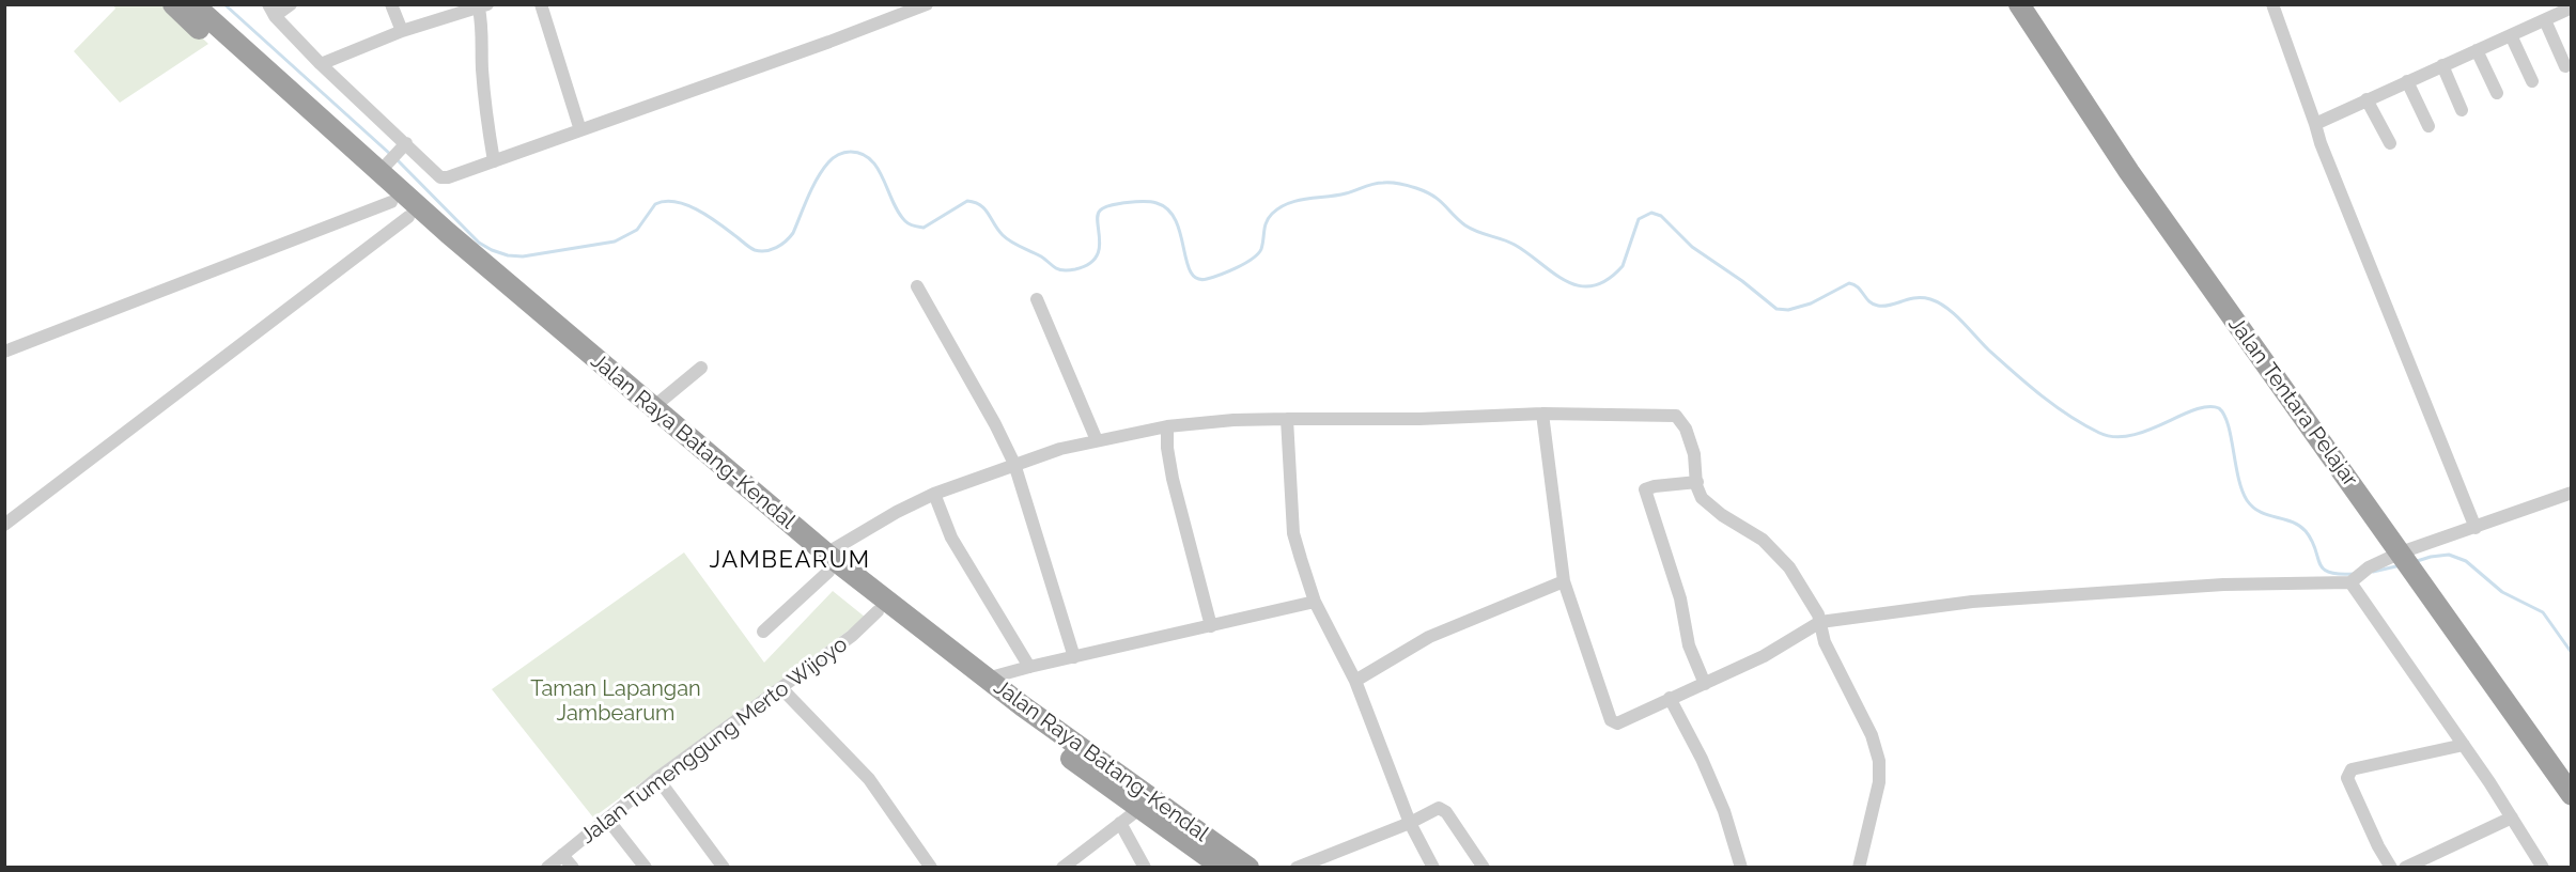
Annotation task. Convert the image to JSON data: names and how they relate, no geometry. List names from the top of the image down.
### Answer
{
  "streets": {
    "highway": ["Jalan Tentara Pelajar", "Jalan Raya Batang-Kendal"],
    "street": ["Jalan Tumenggung Merto Wijoyo"]
  },
  "crossings": [
    ["Jalan Raya Batang-Kendal", "Jalan Tumenggung Merto Wijoyo"]
  ],
  "districts": ["JAMBEARUM"],
  "parks": ["Taman Lapangan Jambearum"]
}
